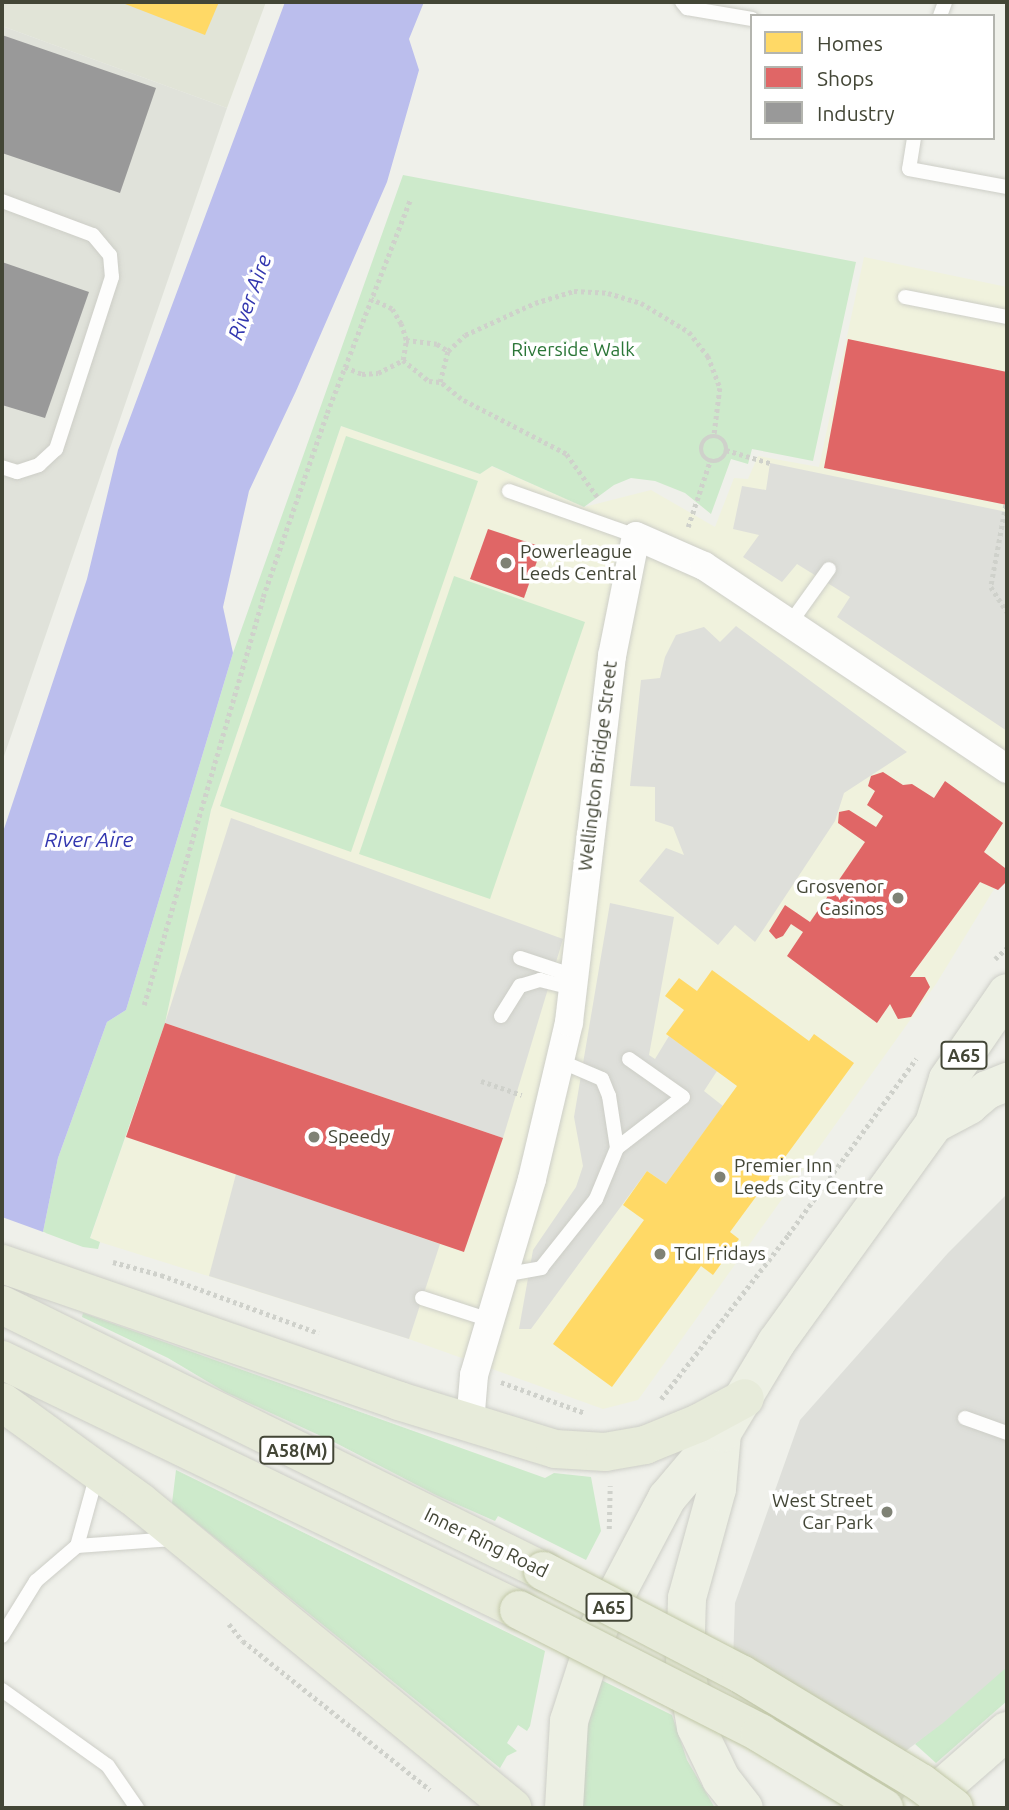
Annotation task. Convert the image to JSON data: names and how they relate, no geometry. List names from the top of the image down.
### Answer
{
  "streets": {
    "highway": ["A58(M)", "Inner Ring Road"],
    "main road": ["A65"],
    "street": ["Wellington Bridge Street"]
  },
  "water": ["River Aire"],
  "parks": ["Riverside Walk"],
  "places": [
    "Powerleague Leeds Central",
    "Grosvenor Casinos",
    "Speedy",
    "Premier Inn Leeds City Centre",
    "TGI Fridays",
    "West Street Car Park"
  ],
  "legend": ["Homes", "Shops", "Industry"]
}
